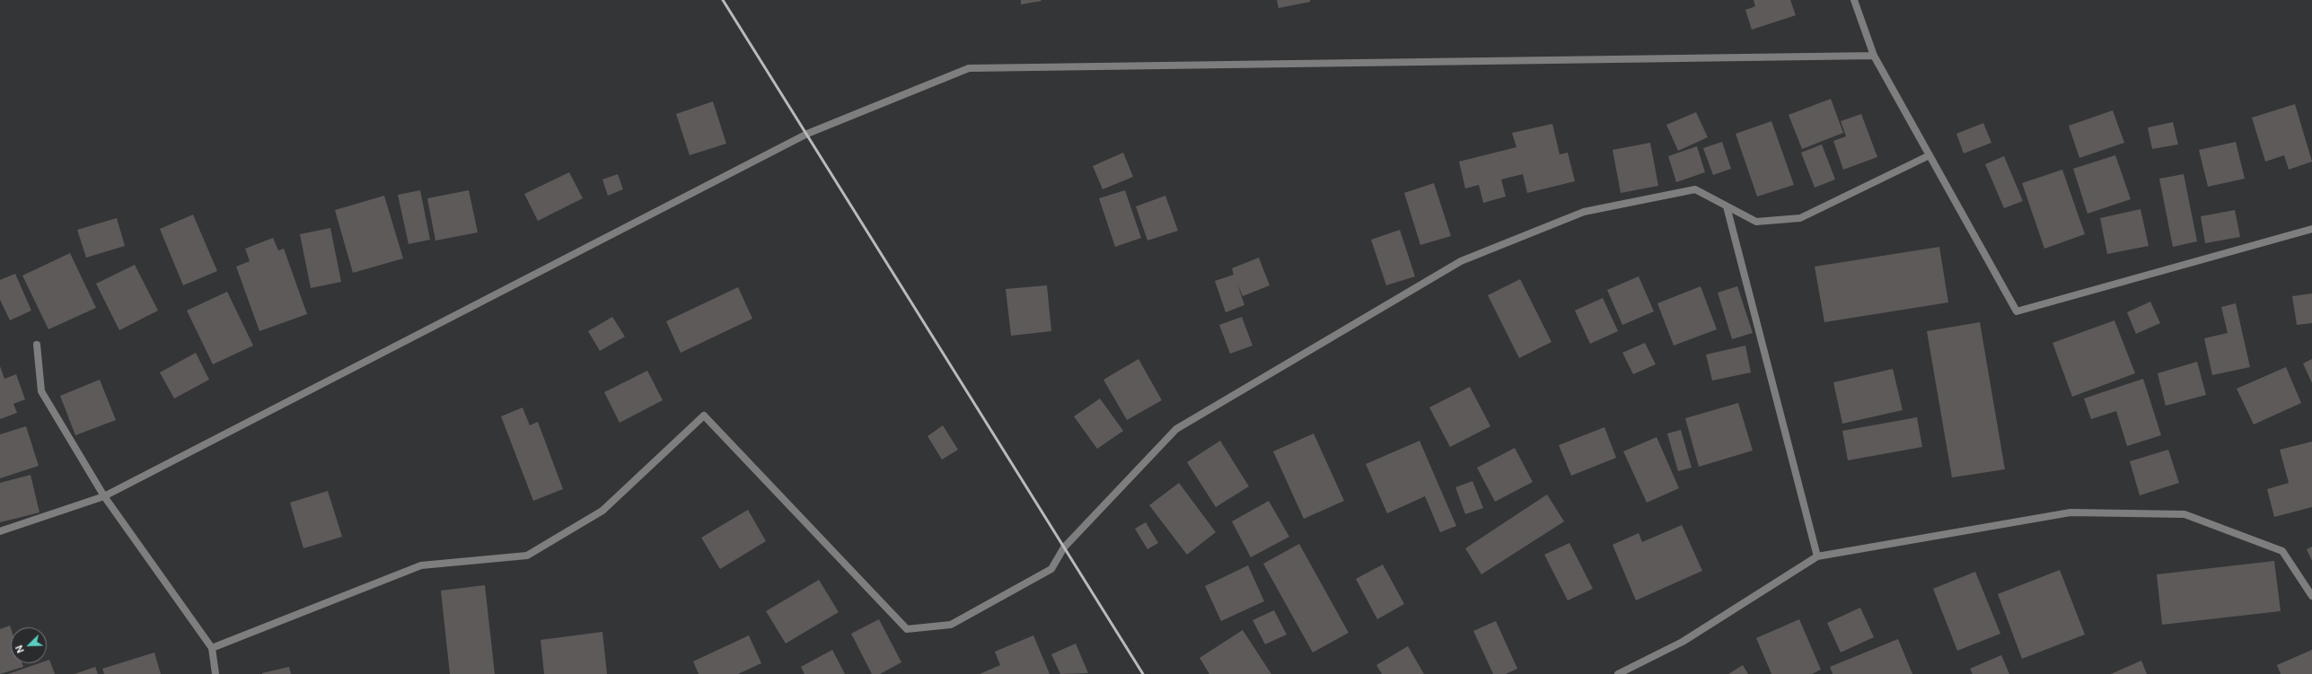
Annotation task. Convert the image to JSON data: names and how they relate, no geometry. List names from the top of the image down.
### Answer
{
  "north": "bottom left"
}
